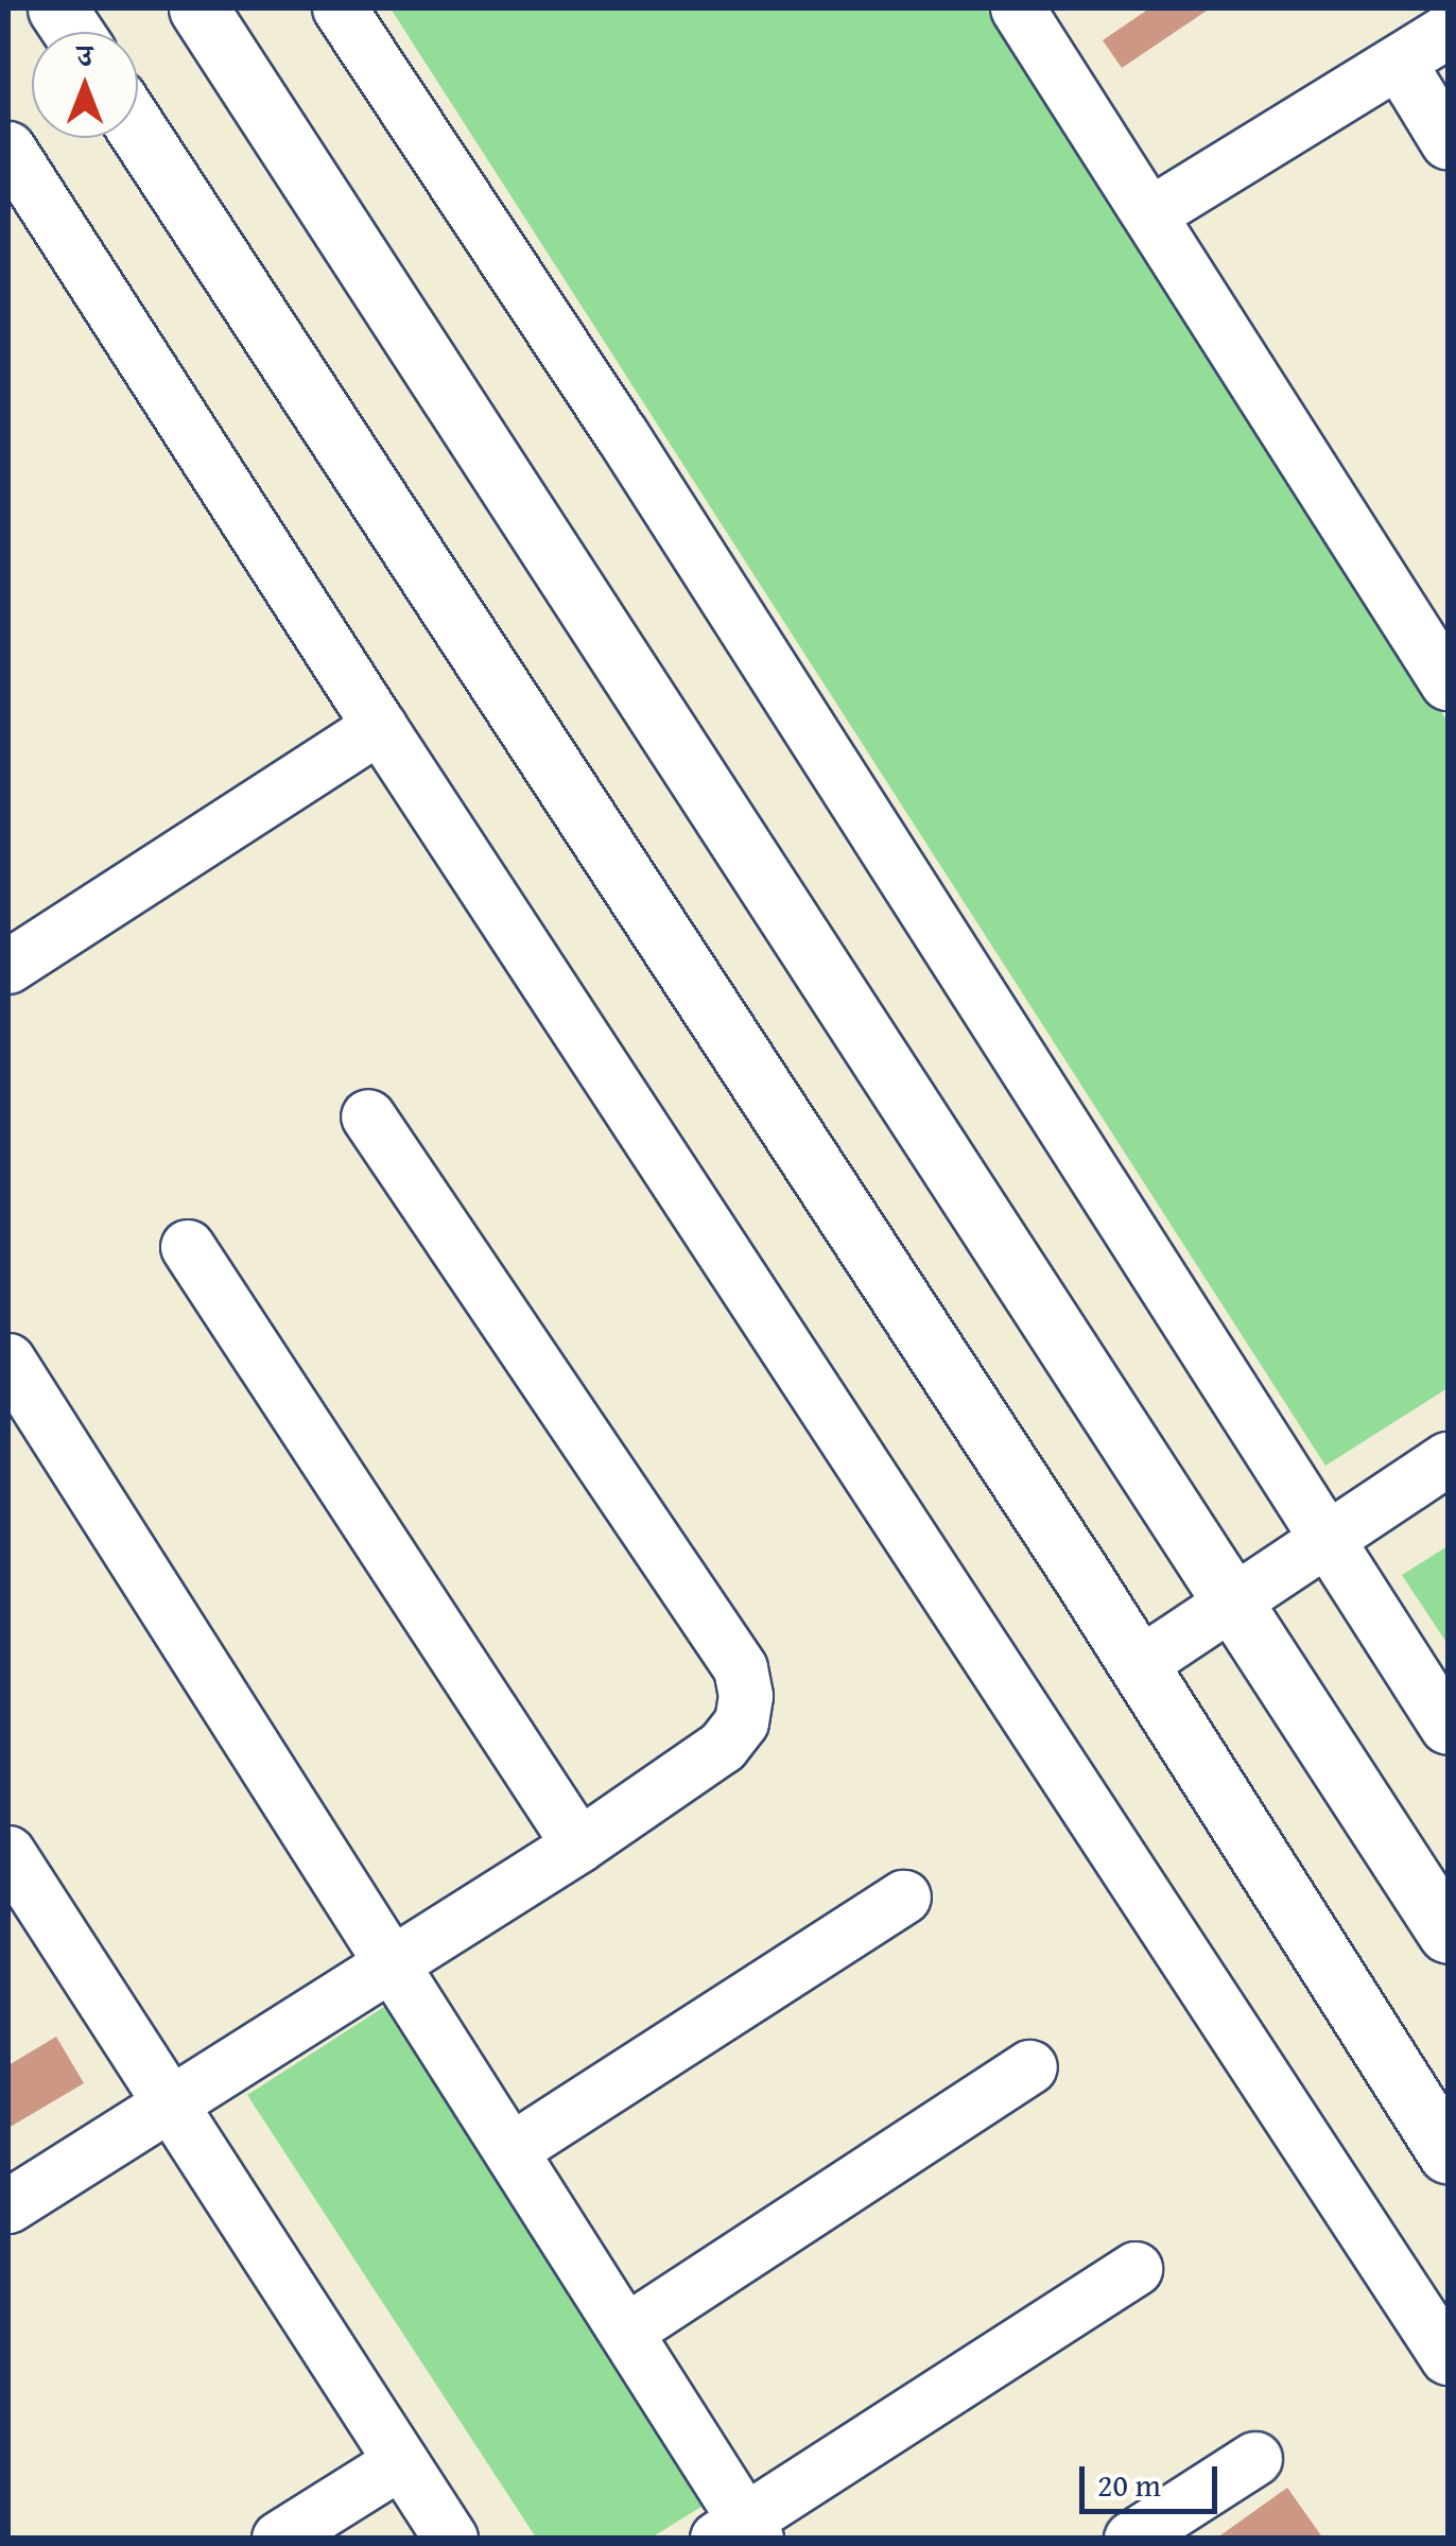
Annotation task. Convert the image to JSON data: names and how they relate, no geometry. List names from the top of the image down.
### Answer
{
  "scale_bar": "20 m",
  "north": "top"
}
